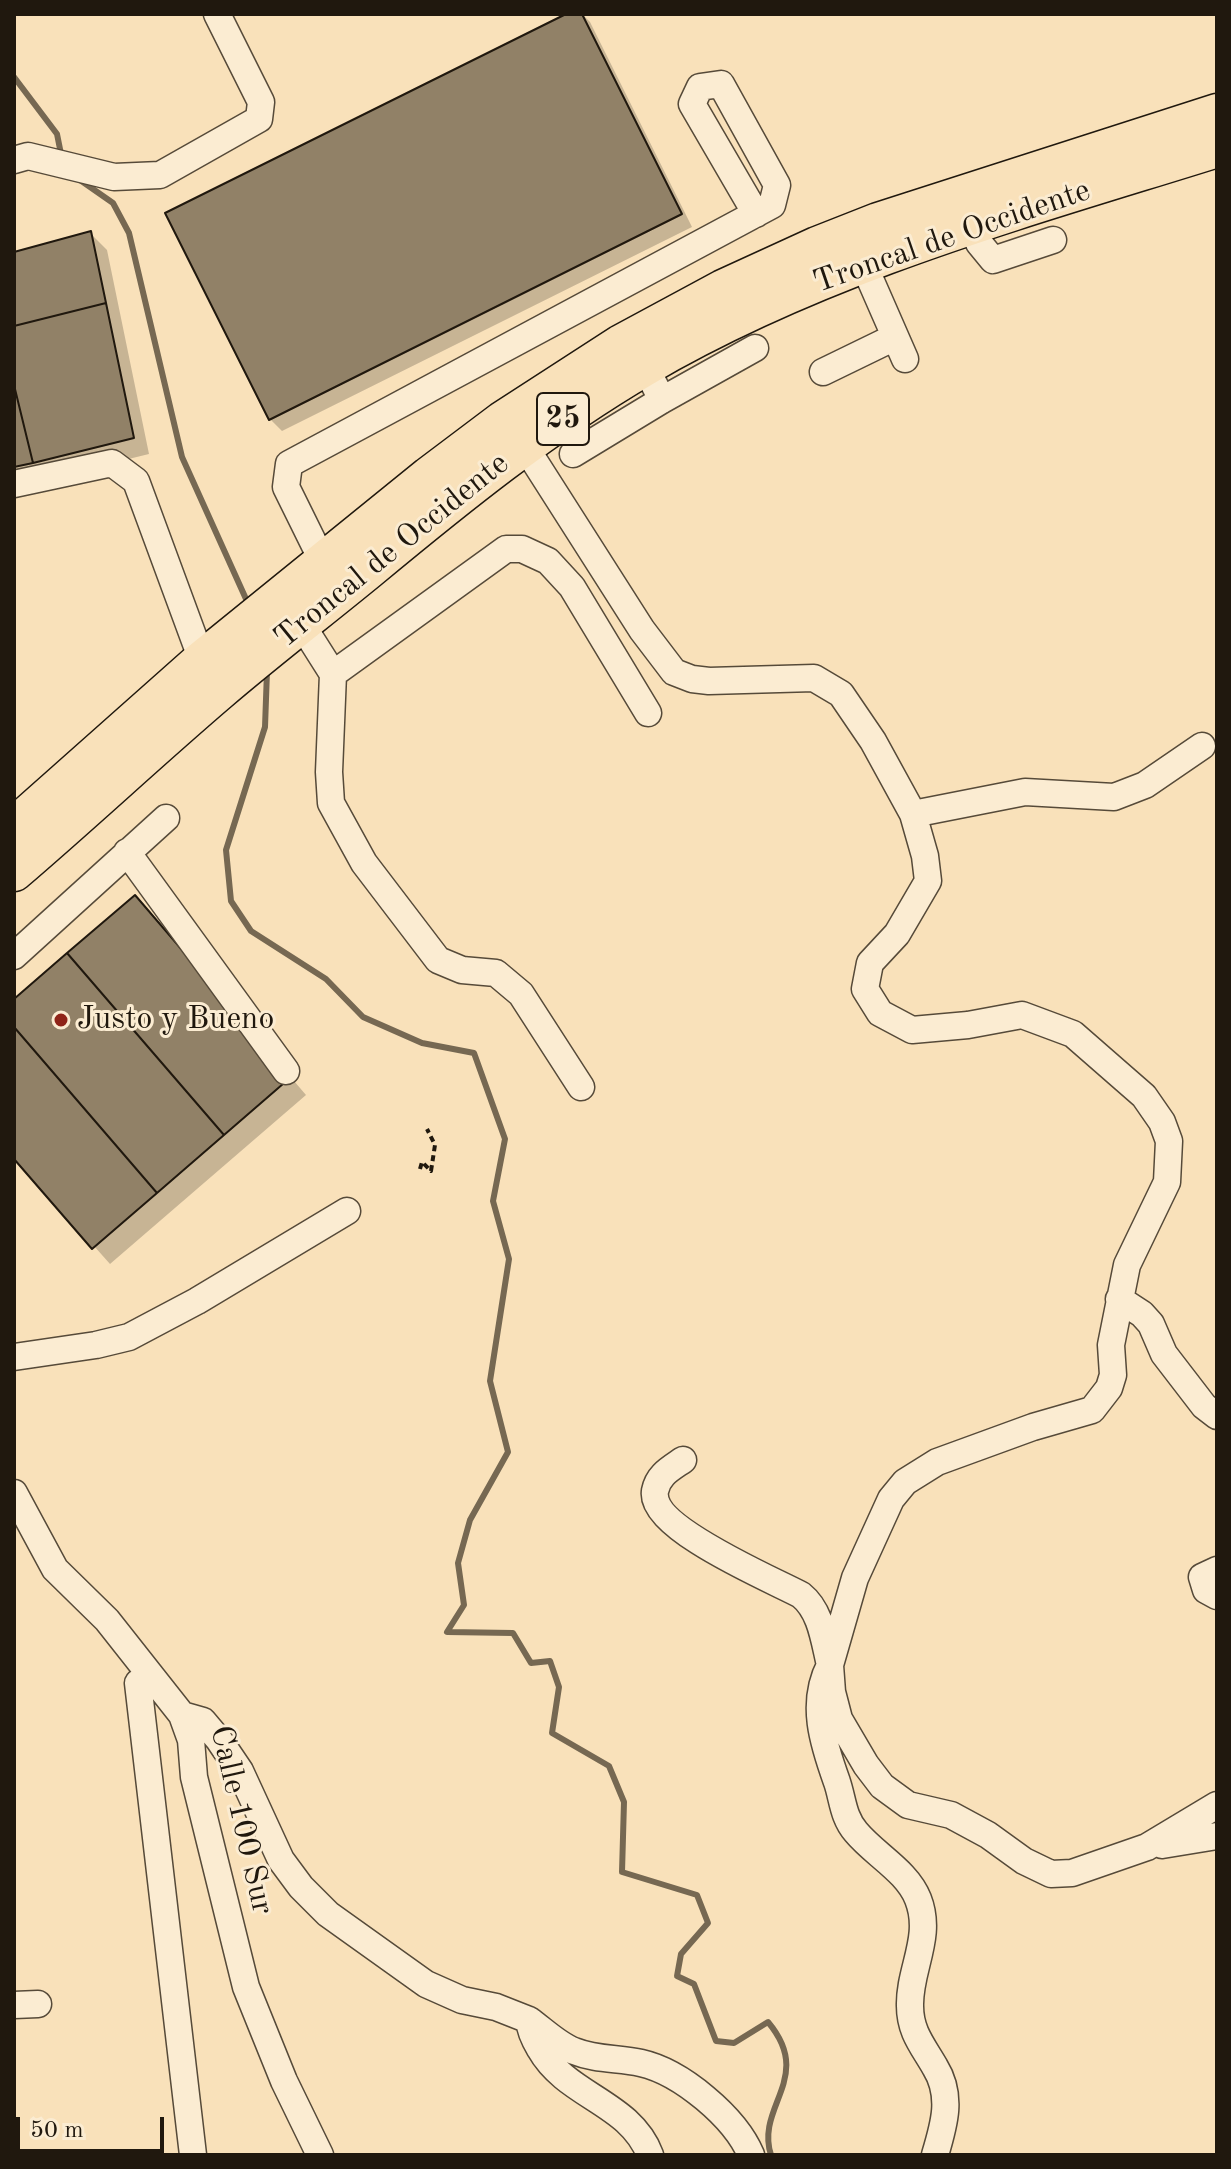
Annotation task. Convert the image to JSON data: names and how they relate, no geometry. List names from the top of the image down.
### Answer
{
  "streets": {
    "highway": ["Troncal de Occidente", "25"],
    "street": ["Calle 100 Sur"]
  },
  "places": ["Justo y Bueno"],
  "scale_bar": "50 m"
}
